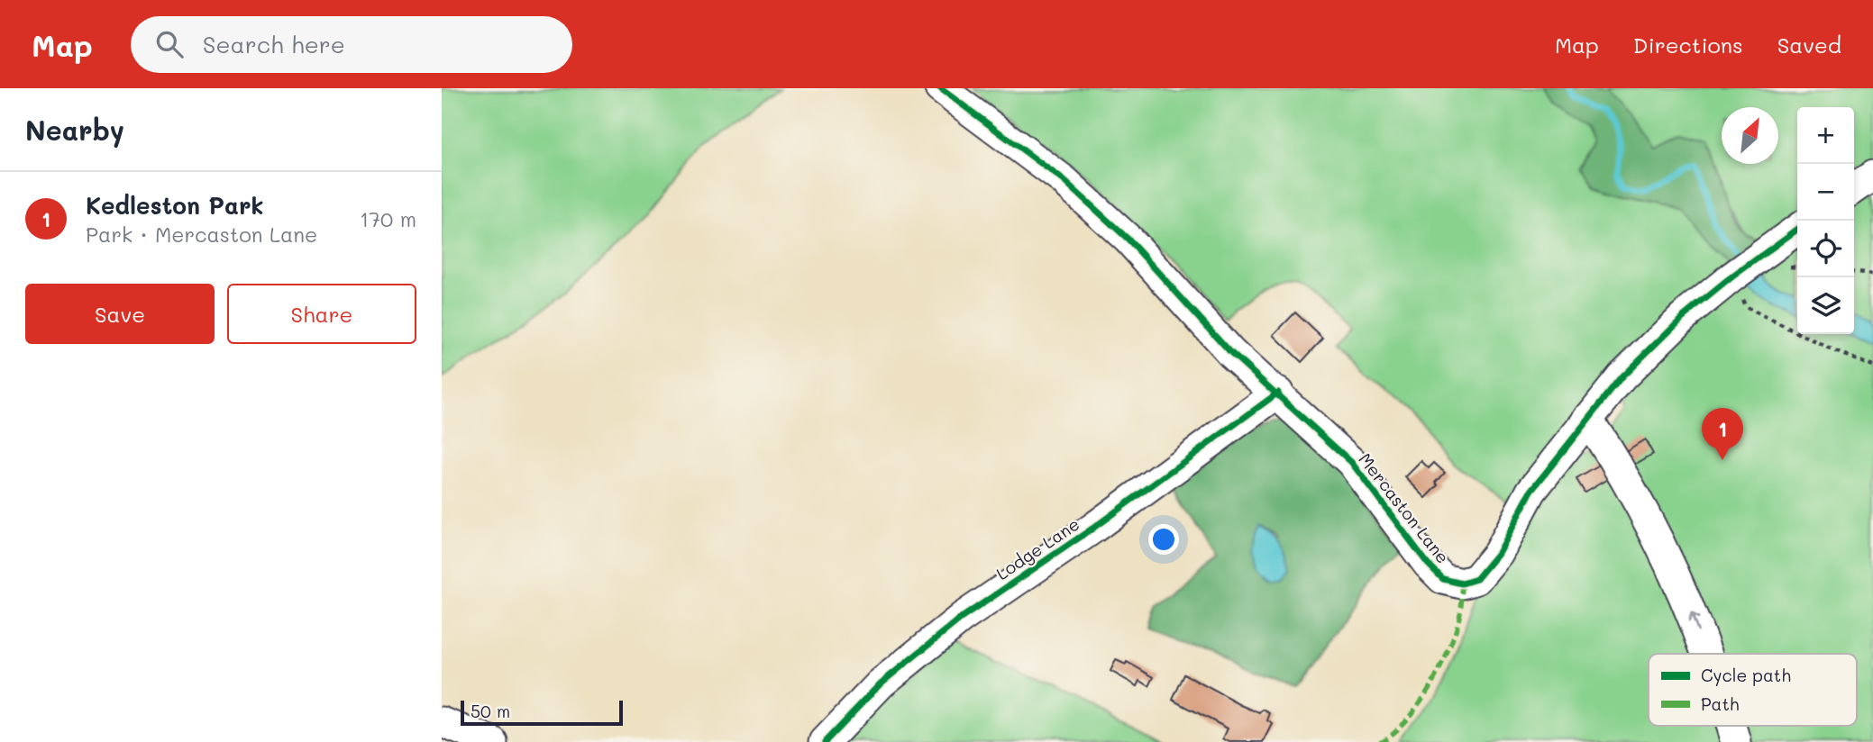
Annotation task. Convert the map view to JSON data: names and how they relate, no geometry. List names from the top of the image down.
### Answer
{
  "streets": {
    "street": ["Mercaston Lane", "Lodge Lane"]
  },
  "crossings": [
    ["Mercaston Lane", "Lodge Lane"]
  ],
  "legend": ["Cycle path", "Path"],
  "scale_bar": "50 m",
  "north": "top right",
  "page": {
    "header": "Map",
    "search": "Search here",
    "nav": ["Map", "Directions", "Saved"],
    "heading": "Nearby",
    "map_buttons": ["+", "−"],
    "list": [
      {
        "mark": "1",
        "name": "Kedleston Park",
        "note": "Park · Mercaston Lane",
        "value": "170 m"
      }
    ],
    "buttons": ["Save", "Share"],
    "pins": "1",
    "scale": "50 m"
  }
}
